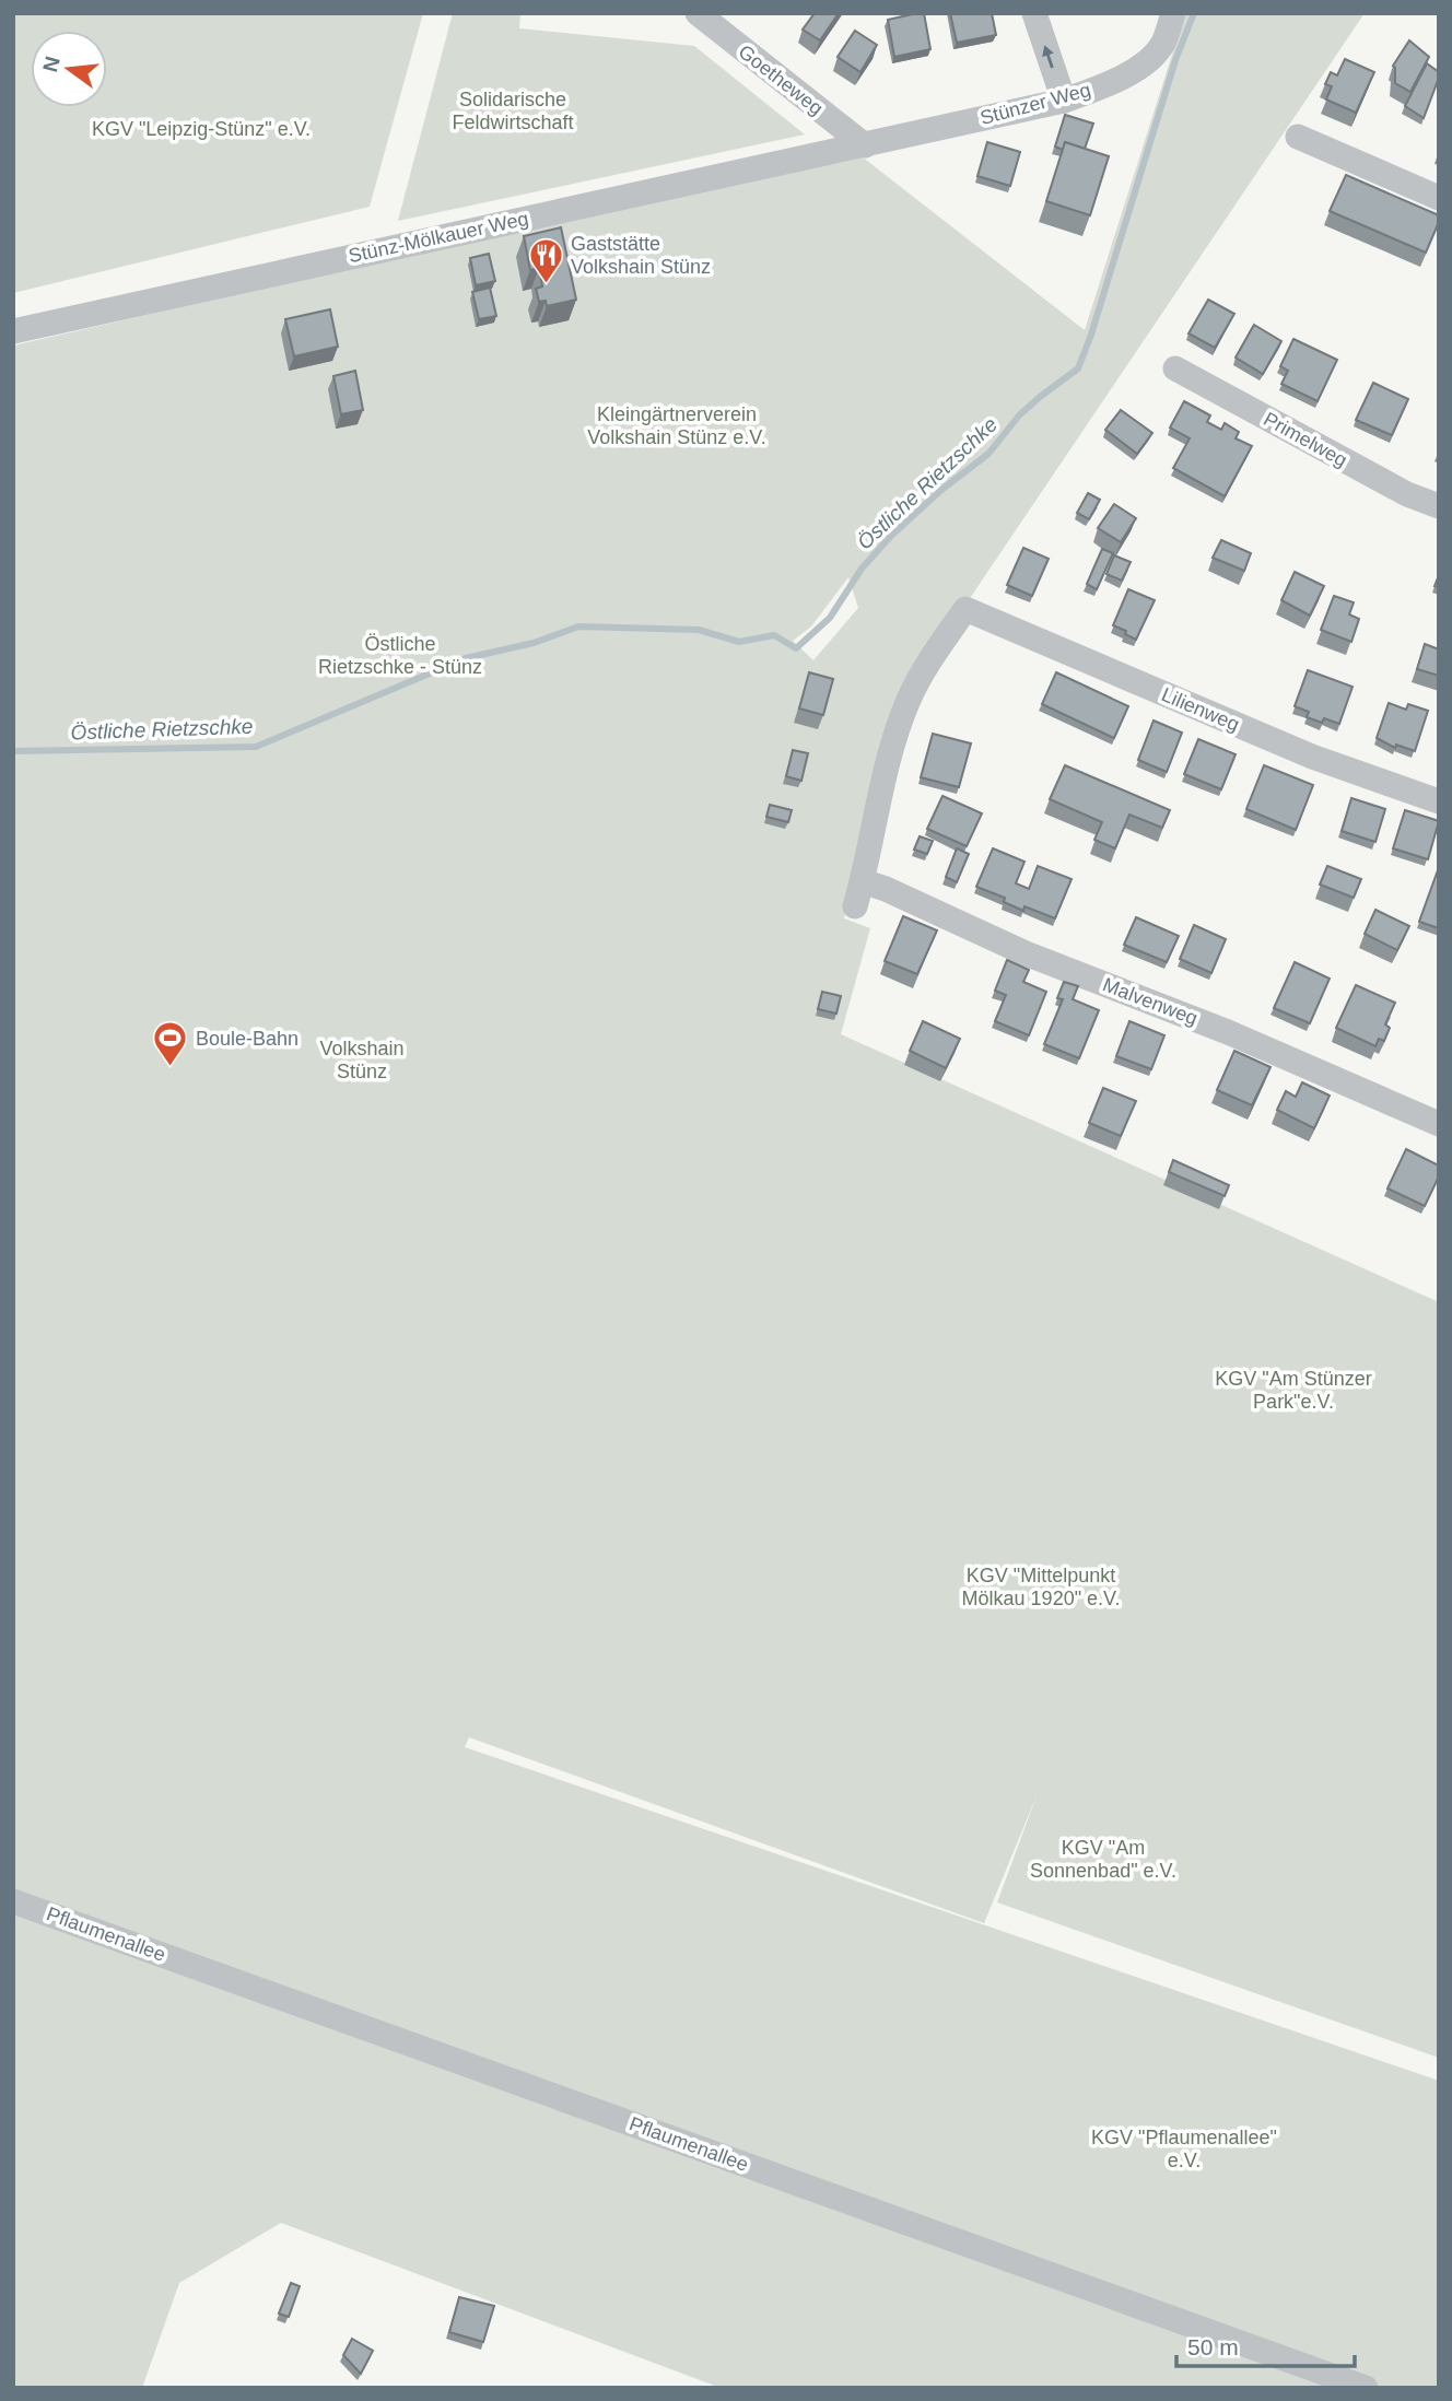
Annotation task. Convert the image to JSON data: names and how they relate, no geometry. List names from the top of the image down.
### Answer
{
  "streets": {
    "street": [
      "Goetheweg",
      "Stünzer Weg",
      "Stünz-Mölkauer Weg",
      "Primelweg",
      "Lilienweg",
      "Malvenweg",
      "Pflaumenallee"
    ]
  },
  "crossings": [
    ["Goetheweg", "Stünzer Weg"],
    ["Goetheweg", "Stünz-Mölkauer Weg"],
    ["Stünzer Weg", "Stünz-Mölkauer Weg"],
    ["Lilienweg", "Malvenweg"]
  ],
  "water": ["Östliche Rietzschke"],
  "parks": [
    "Solidarische Feldwirtschaft",
    "KGV \"Leipzig-Stünz\" e.V.",
    "Kleingärtnerverein Volkshain Stünz e.V.",
    "Östliche Rietzschke - Stünz",
    "Volkshain Stünz",
    "KGV \"Am Stünzer Park\"e.V.",
    "KGV \"Mittelpunkt Mölkau 1920\" e.V.",
    "KGV \"Am Sonnenbad\" e.V.",
    "KGV \"Pflaumenallee\" e.V."
  ],
  "places": {
    "restaurant": ["Gaststätte Volkshain Stünz"],
    "sports": ["Boule-Bahn"]
  },
  "scale_bar": "50 m",
  "north": "left"
}
